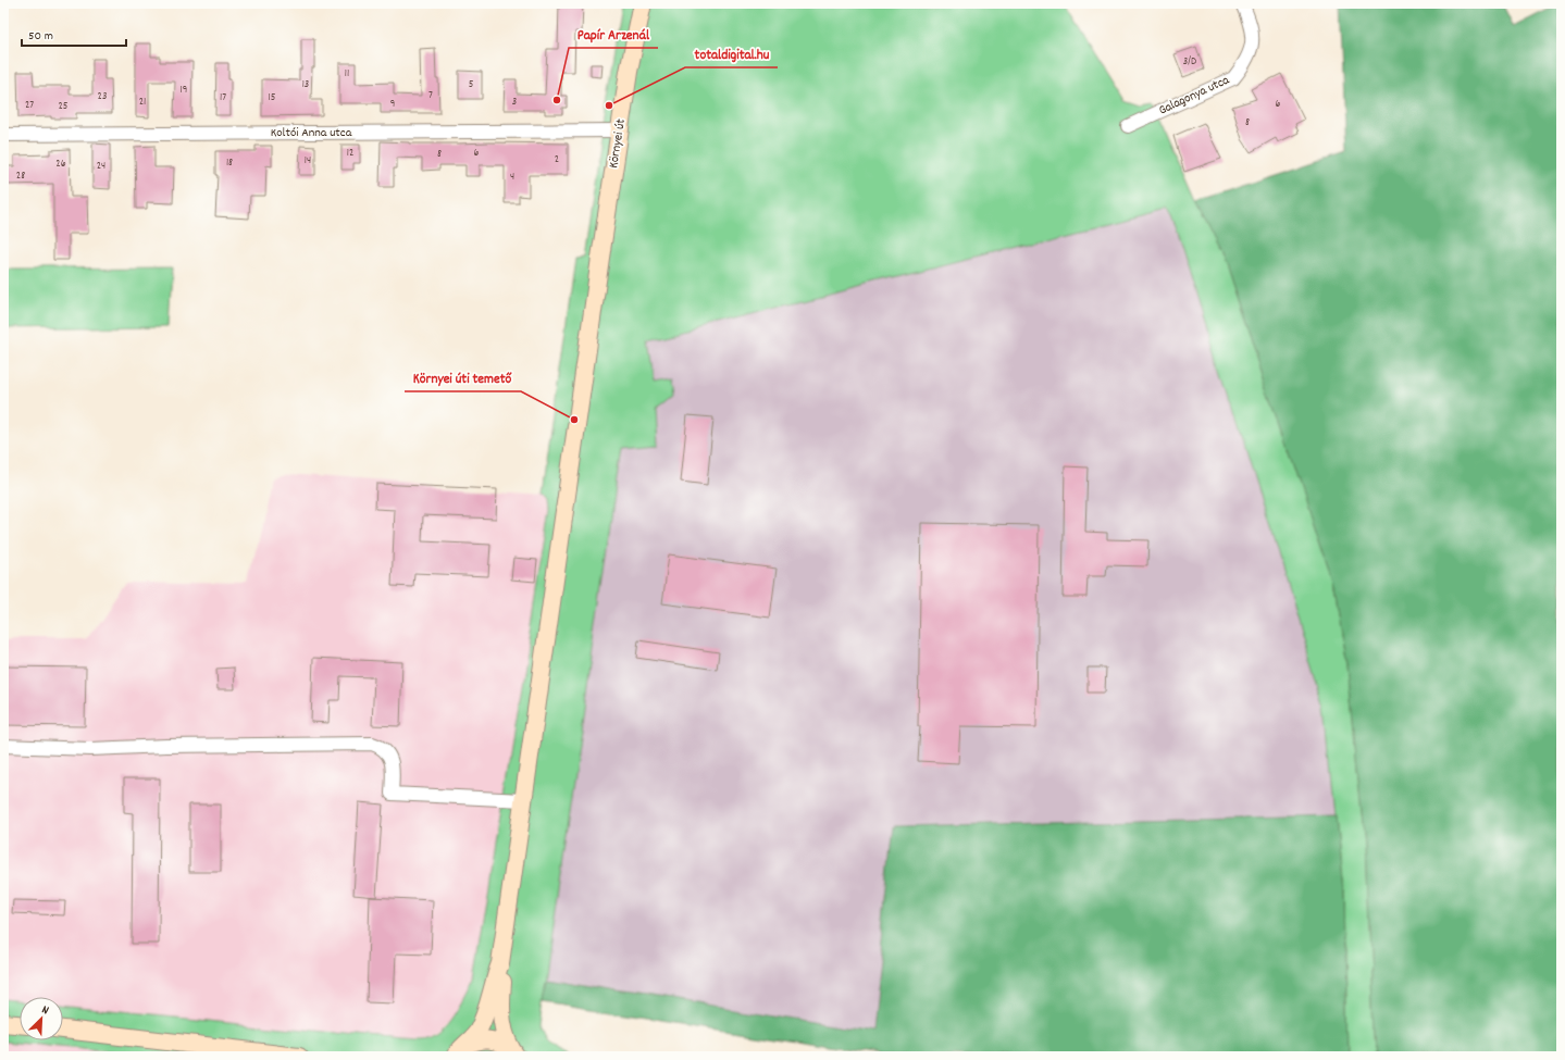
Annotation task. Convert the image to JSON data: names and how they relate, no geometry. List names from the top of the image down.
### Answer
{
  "streets": {
    "main road": ["Környei út"],
    "street": ["Galagonya utca", "Koltói Anna utca"]
  },
  "crossings": [
    ["Koltói Anna utca", "Környei út"]
  ],
  "places": ["Papír Arzenál", "totaldigital.hu", "Környei úti temető"],
  "house_numbers": [
    "3/D",
    "11",
    "13",
    "5",
    "19",
    "7",
    "23",
    "17",
    "15",
    "21",
    "3",
    "9",
    "6",
    "27",
    "25",
    "8",
    "12",
    "6",
    "8",
    "2",
    "14",
    "18",
    "26",
    "24",
    "28",
    "4"
  ],
  "scale_bar": "50 m",
  "north": "top right"
}
